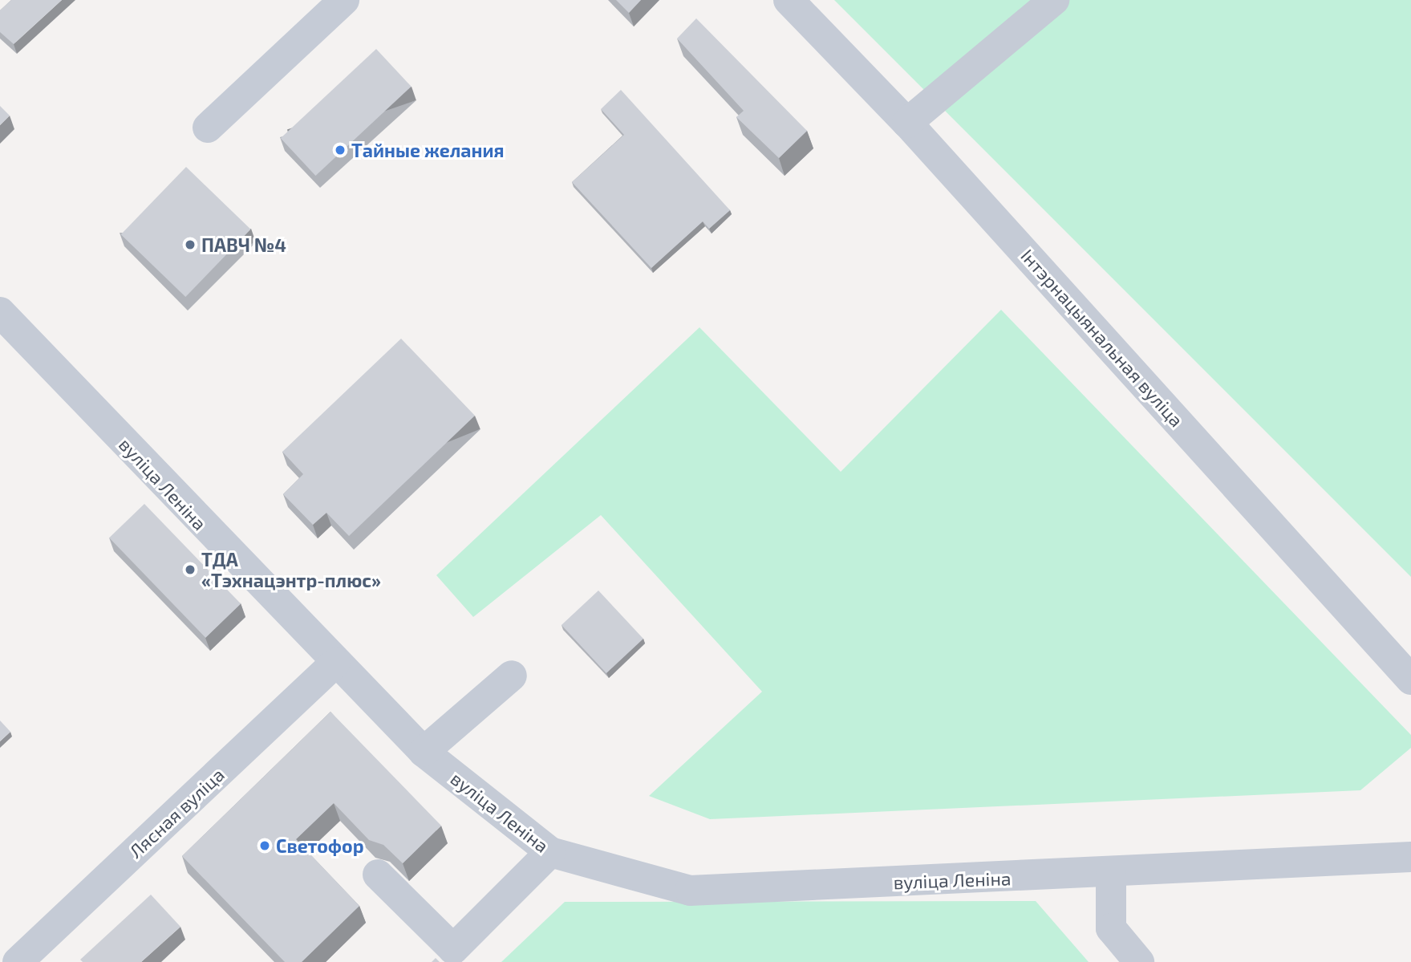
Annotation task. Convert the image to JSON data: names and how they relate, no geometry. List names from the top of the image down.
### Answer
{
  "streets": {
    "street": ["Інтэрнацыянальная вуліца", "вуліца Леніна", "Лясная вуліца"]
  },
  "crossings": [
    ["вуліца Леніна", "Лясная вуліца"]
  ],
  "places": [
    "Тайные желания",
    "ПАВЧ №4",
    "ТДА «Тэхнацэнтр-плюс»",
    "Светофор"
  ]
}
